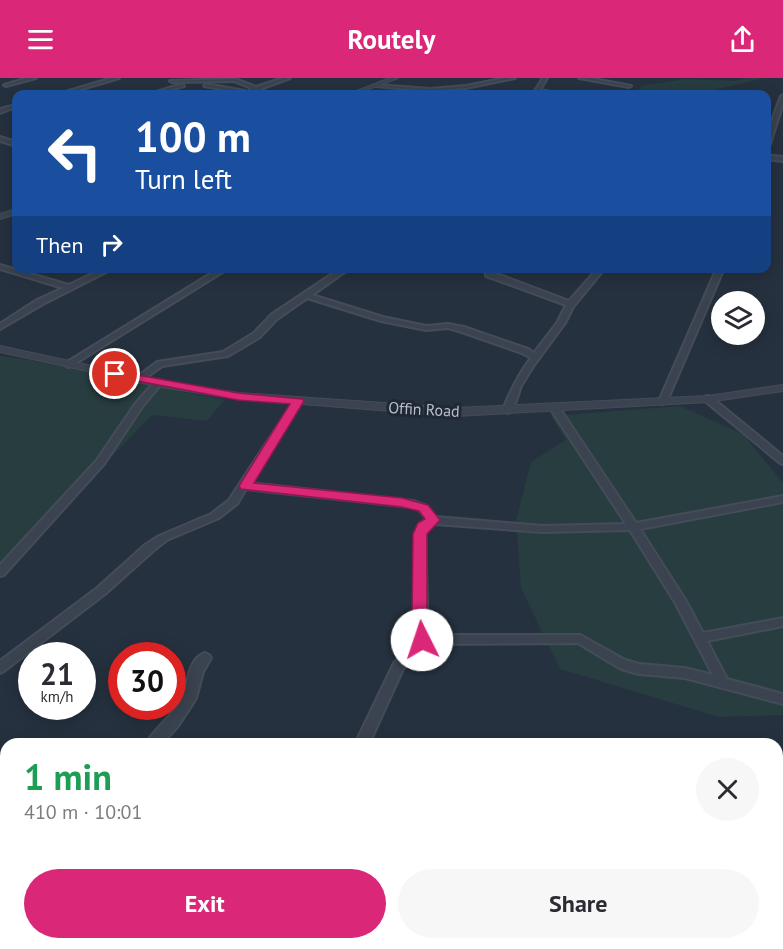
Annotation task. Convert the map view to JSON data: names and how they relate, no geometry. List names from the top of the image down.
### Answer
{
  "streets": {
    "street": ["Offin Road"]
  },
  "page": {
    "header": "Routely",
    "turn": ["100 m", "Turn left"],
    "then": "Then",
    "speed": "21 km/h",
    "limit": "30",
    "heading": ["1 min", "410 m · 10:01"],
    "buttons": ["Exit", "Share"]
  }
}
